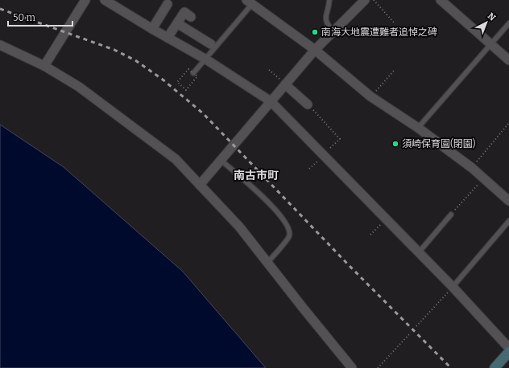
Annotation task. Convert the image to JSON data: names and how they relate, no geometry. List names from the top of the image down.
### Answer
{
  "districts": ["南古市町"],
  "places": ["南海大地震遭難者追悼之碑", "須崎保育園(閉園)"],
  "scale_bar": "50 m",
  "north": "top right"
}
